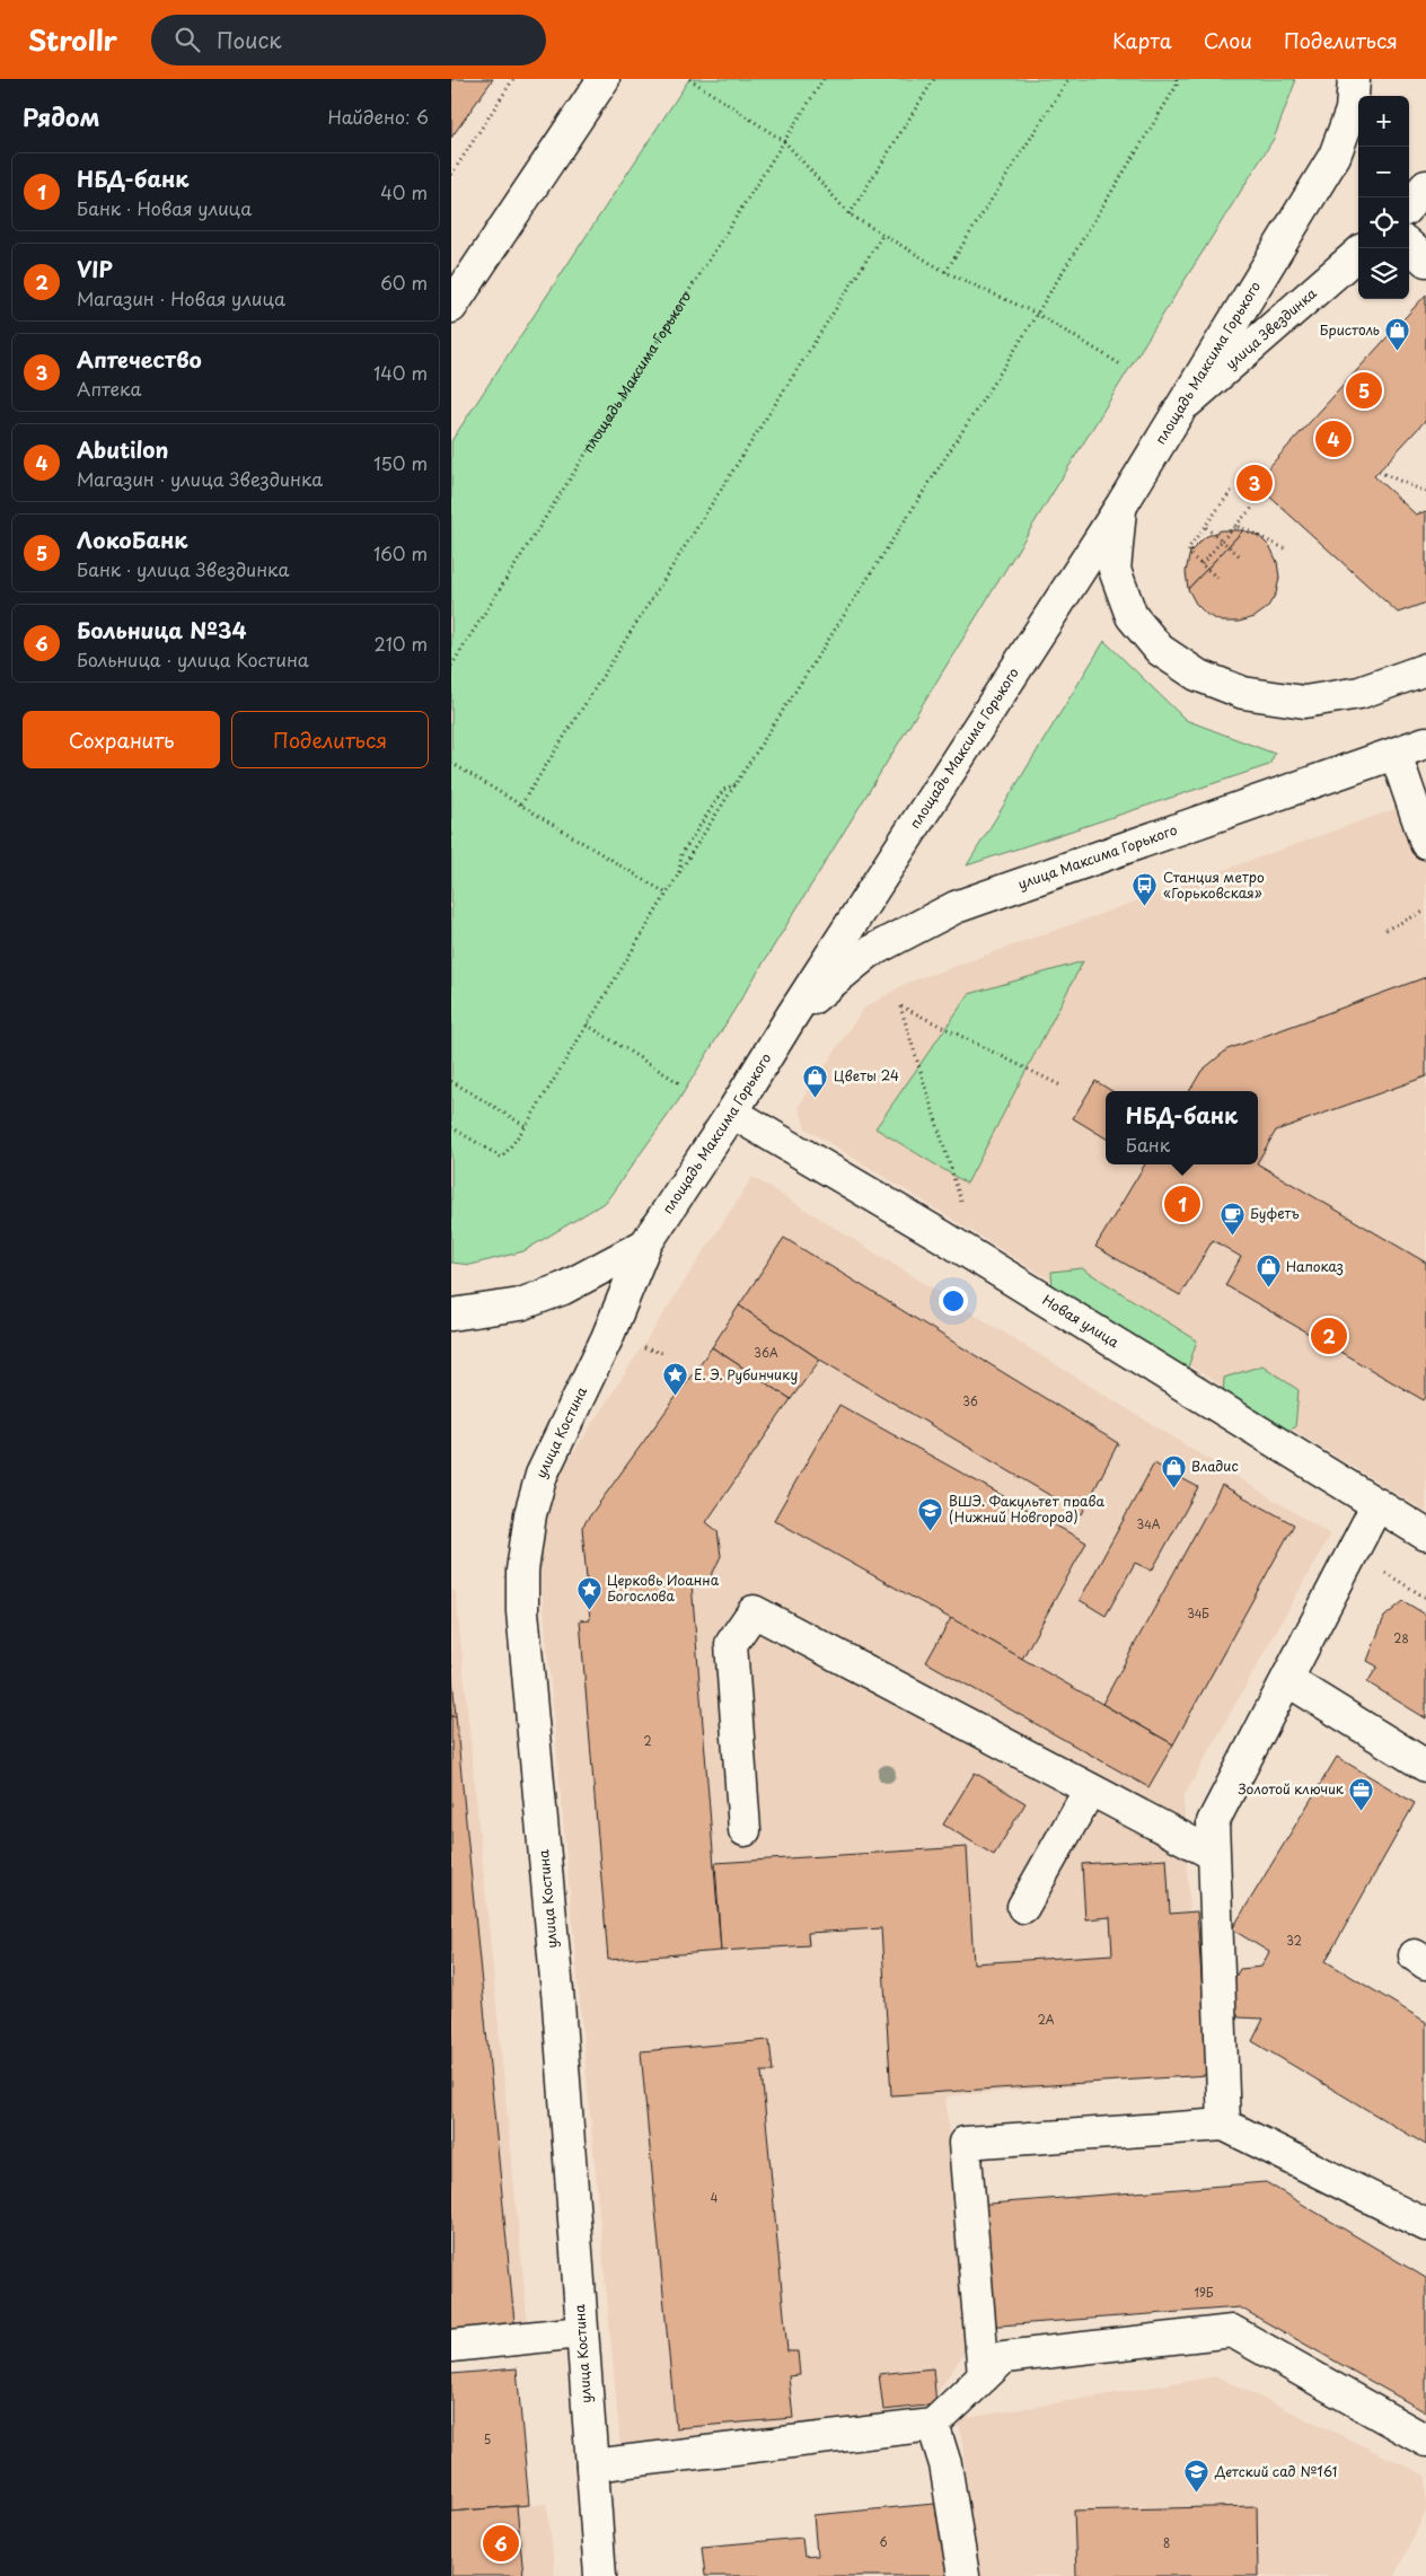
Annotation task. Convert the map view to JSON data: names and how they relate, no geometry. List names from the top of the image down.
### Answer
{
  "streets": {
    "main road": [
      "улица Звездинка",
      "площадь Максима Горького",
      "улица Максима Горького",
      "Новая улица",
      "улица Костина"
    ]
  },
  "crossings": [
    ["улица Звездинка", "площадь Максима Горького"],
    ["площадь Максима Горького", "улица Максима Горького"],
    ["площадь Максима Горького", "Новая улица"],
    ["площадь Максима Горького", "улица Костина"]
  ],
  "places": {
    "shop": [
      "Бристоль",
      "Цветы 24",
      "Напоказ",
      "Владис"
    ],
    "bus stop": ["Станция метро «Горьковская»"],
    "cafe": ["Буфетъ"],
    "place": ["Е. Э. Рубинчику", "Церковь Иоанна Богослова"],
    "school or university": ["ВШЭ. Факультет права (Нижний Новгород)", "Детский сад №161"],
    "office": ["Золотой ключик"]
  },
  "house_numbers": [
    "36А",
    "36",
    "34А",
    "34Б",
    "28",
    "2",
    "32",
    "2А",
    "4",
    "19Б",
    "5",
    "6",
    "8"
  ],
  "page": {
    "header": "Strollr",
    "search": "Поиск",
    "nav": ["Карта", "Слои", "Поделиться"],
    "heading": ["Рядом", "Найдено: 6"],
    "map_buttons": ["+", "−"],
    "list": [
      {
        "mark": "1",
        "name": "НБД-банк",
        "note": "Банк · Новая улица",
        "value": "40 m"
      },
      {
        "mark": "2",
        "name": "VIP",
        "note": "Магазин · Новая улица",
        "value": "60 m"
      },
      {
        "mark": "3",
        "name": "Аптечество",
        "note": "Аптека",
        "value": "140 m"
      },
      {
        "mark": "4",
        "name": "Abutilon",
        "note": "Магазин · улица Звездинка",
        "value": "150 m"
      },
      {
        "mark": "5",
        "name": "ЛокоБанк",
        "note": "Банк · улица Звездинка",
        "value": "160 m"
      },
      {
        "mark": "6",
        "name": "Больница №34",
        "note": "Больница · улица Костина",
        "value": "210 m"
      }
    ],
    "pins": [
      "5",
      "4",
      "3",
      "1",
      "2",
      "6"
    ],
    "buttons": ["Сохранить", "Поделиться"],
    "popup": ["НБД-банк", "Банк"]
  }
}
